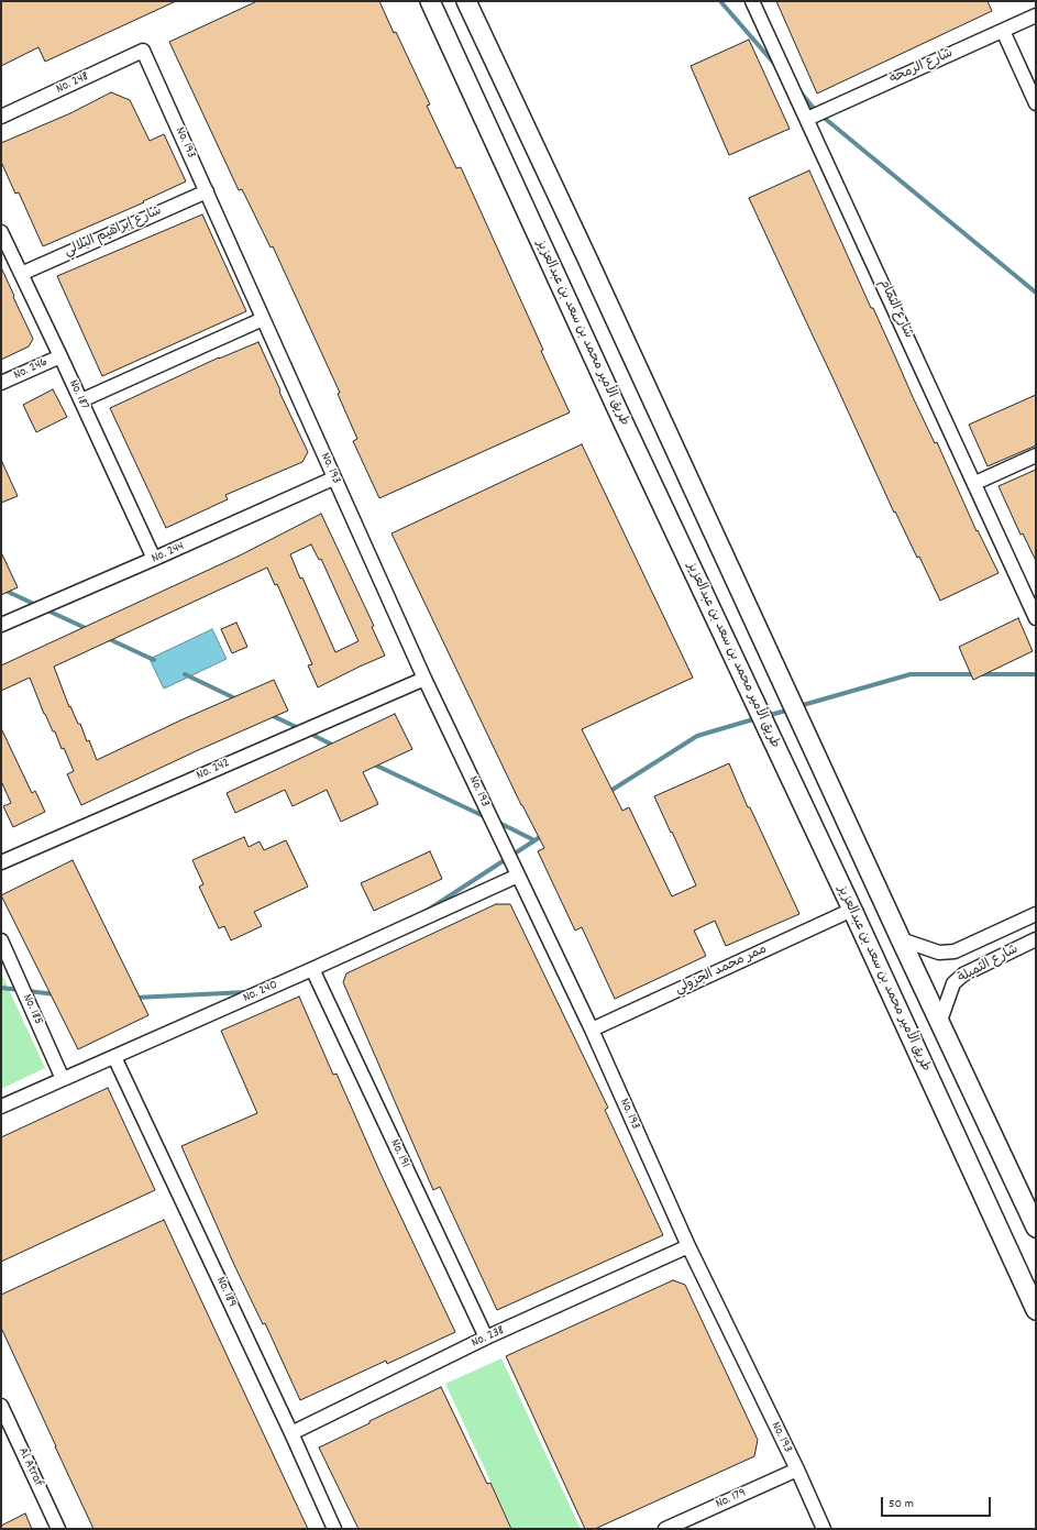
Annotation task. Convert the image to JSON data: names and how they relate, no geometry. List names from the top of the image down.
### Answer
{
  "streets": {
    "main road": ["طريق الأمير محمد بن سعد بن عبدالعزيز"],
    "street": [
      "شارع الرمحة",
      "No. 248",
      "No. 193",
      "شارع إبراهيم البلالي",
      "شارع الثمام",
      "No. 246",
      "No. 187",
      "No. 244",
      "No. 242",
      "شارع الثميلة",
      "ممر محمد الجزولي",
      "No. 240",
      "No. 185",
      "No. 191",
      "No. 189",
      "No. 238",
      "Al Atraf",
      "No. 179"
    ]
  },
  "crossings": [
    ["شارع الرمحة", "شارع الثمام"],
    ["No. 248", "No. 193"],
    ["No. 193", "شارع إبراهيم البلالي"],
    ["No. 193", "No. 244"],
    ["No. 193", "No. 242"],
    ["No. 193", "ممر محمد الجزولي"],
    ["No. 193", "No. 240"],
    ["No. 193", "No. 238"],
    ["No. 193", "No. 179"],
    ["شارع إبراهيم البلالي", "No. 187"],
    ["طريق الأمير محمد بن سعد بن عبدالعزيز", "ممر محمد الجزولي"],
    ["No. 246", "No. 187"],
    ["No. 187", "No. 244"],
    ["No. 240", "No. 185"],
    ["No. 240", "No. 191"],
    ["No. 240", "No. 189"],
    ["No. 191", "No. 238"],
    ["No. 189", "No. 238"]
  ],
  "scale_bar": "50 m"
}
